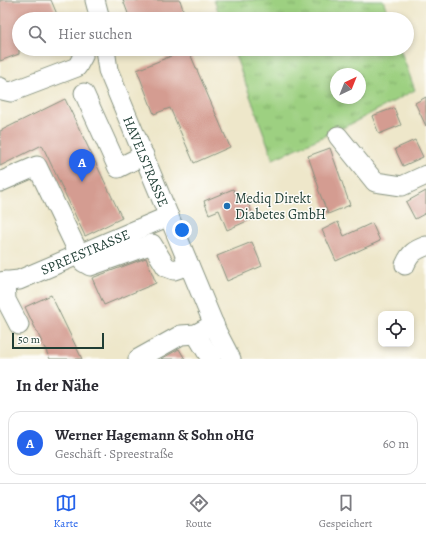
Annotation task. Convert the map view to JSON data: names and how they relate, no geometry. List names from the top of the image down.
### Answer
{
  "streets": {
    "street": ["HAVELSTRASSE", "SPREESTRASSE"]
  },
  "crossings": [
    ["HAVELSTRASSE", "SPREESTRASSE"]
  ],
  "places": ["Mediq Direkt Diabetes GmbH"],
  "scale_bar": "50 m",
  "north": "top right",
  "page": {
    "search": "Hier suchen",
    "pins": "A",
    "scale": "50 m",
    "heading": "In der Nähe",
    "list": [
      {
        "mark": "A",
        "name": "Werner Hagemann & Sohn oHG",
        "note": "Geschäft · Spreestraße",
        "value": "60 m"
      }
    ],
    "nav": ["Karte", "Route", "Gespeichert"]
  }
}
